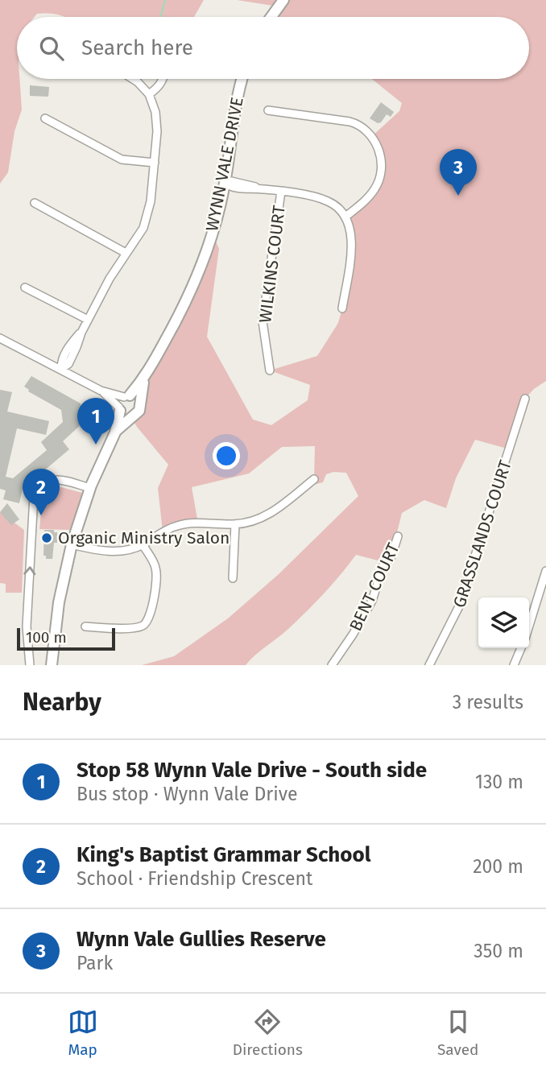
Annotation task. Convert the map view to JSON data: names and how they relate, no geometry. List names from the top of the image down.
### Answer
{
  "streets": {
    "main road": ["WYNN VALE DRIVE"],
    "street": ["WILKINS COURT", "GRASSLANDS COURT", "BENT COURT"]
  },
  "places": ["Organic Ministry Salon"],
  "scale_bar": "100 m",
  "page": {
    "search": "Search here",
    "pins": ["3", "1", "2"],
    "scale": "100 m",
    "heading": ["Nearby", "3 results"],
    "list": [
      {
        "mark": "1",
        "name": "Stop 58 Wynn Vale Drive - South side",
        "note": "Bus stop · Wynn Vale Drive",
        "value": "130 m"
      },
      {
        "mark": "2",
        "name": "King's Baptist Grammar School",
        "note": "School · Friendship Crescent",
        "value": "200 m"
      },
      {
        "mark": "3",
        "name": "Wynn Vale Gullies Reserve",
        "note": "Park",
        "value": "350 m"
      }
    ],
    "nav": ["Map", "Directions", "Saved"]
  }
}
